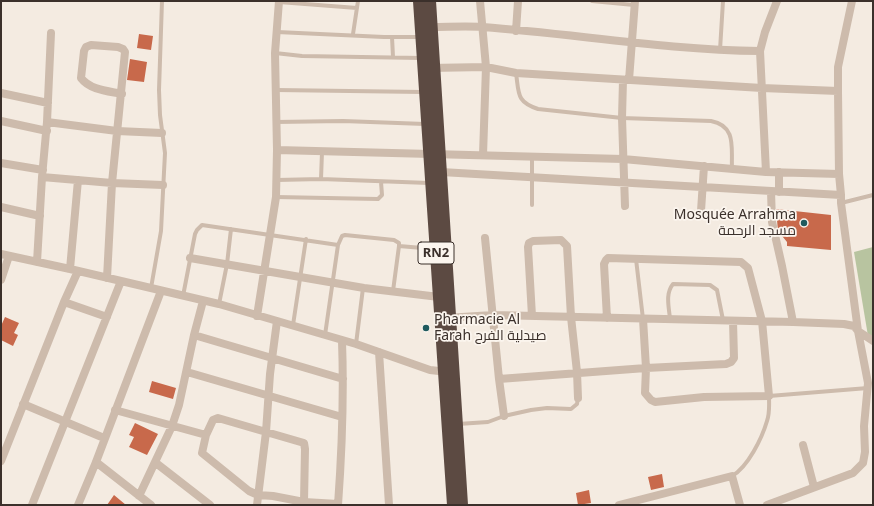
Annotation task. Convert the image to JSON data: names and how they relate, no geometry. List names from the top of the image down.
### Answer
{
  "streets": {
    "highway": ["RN2"]
  },
  "places": ["Mosquée Arrahma مسجد الرحمة", "Pharmacie Al Farah صيدلية الفرح"]
}
